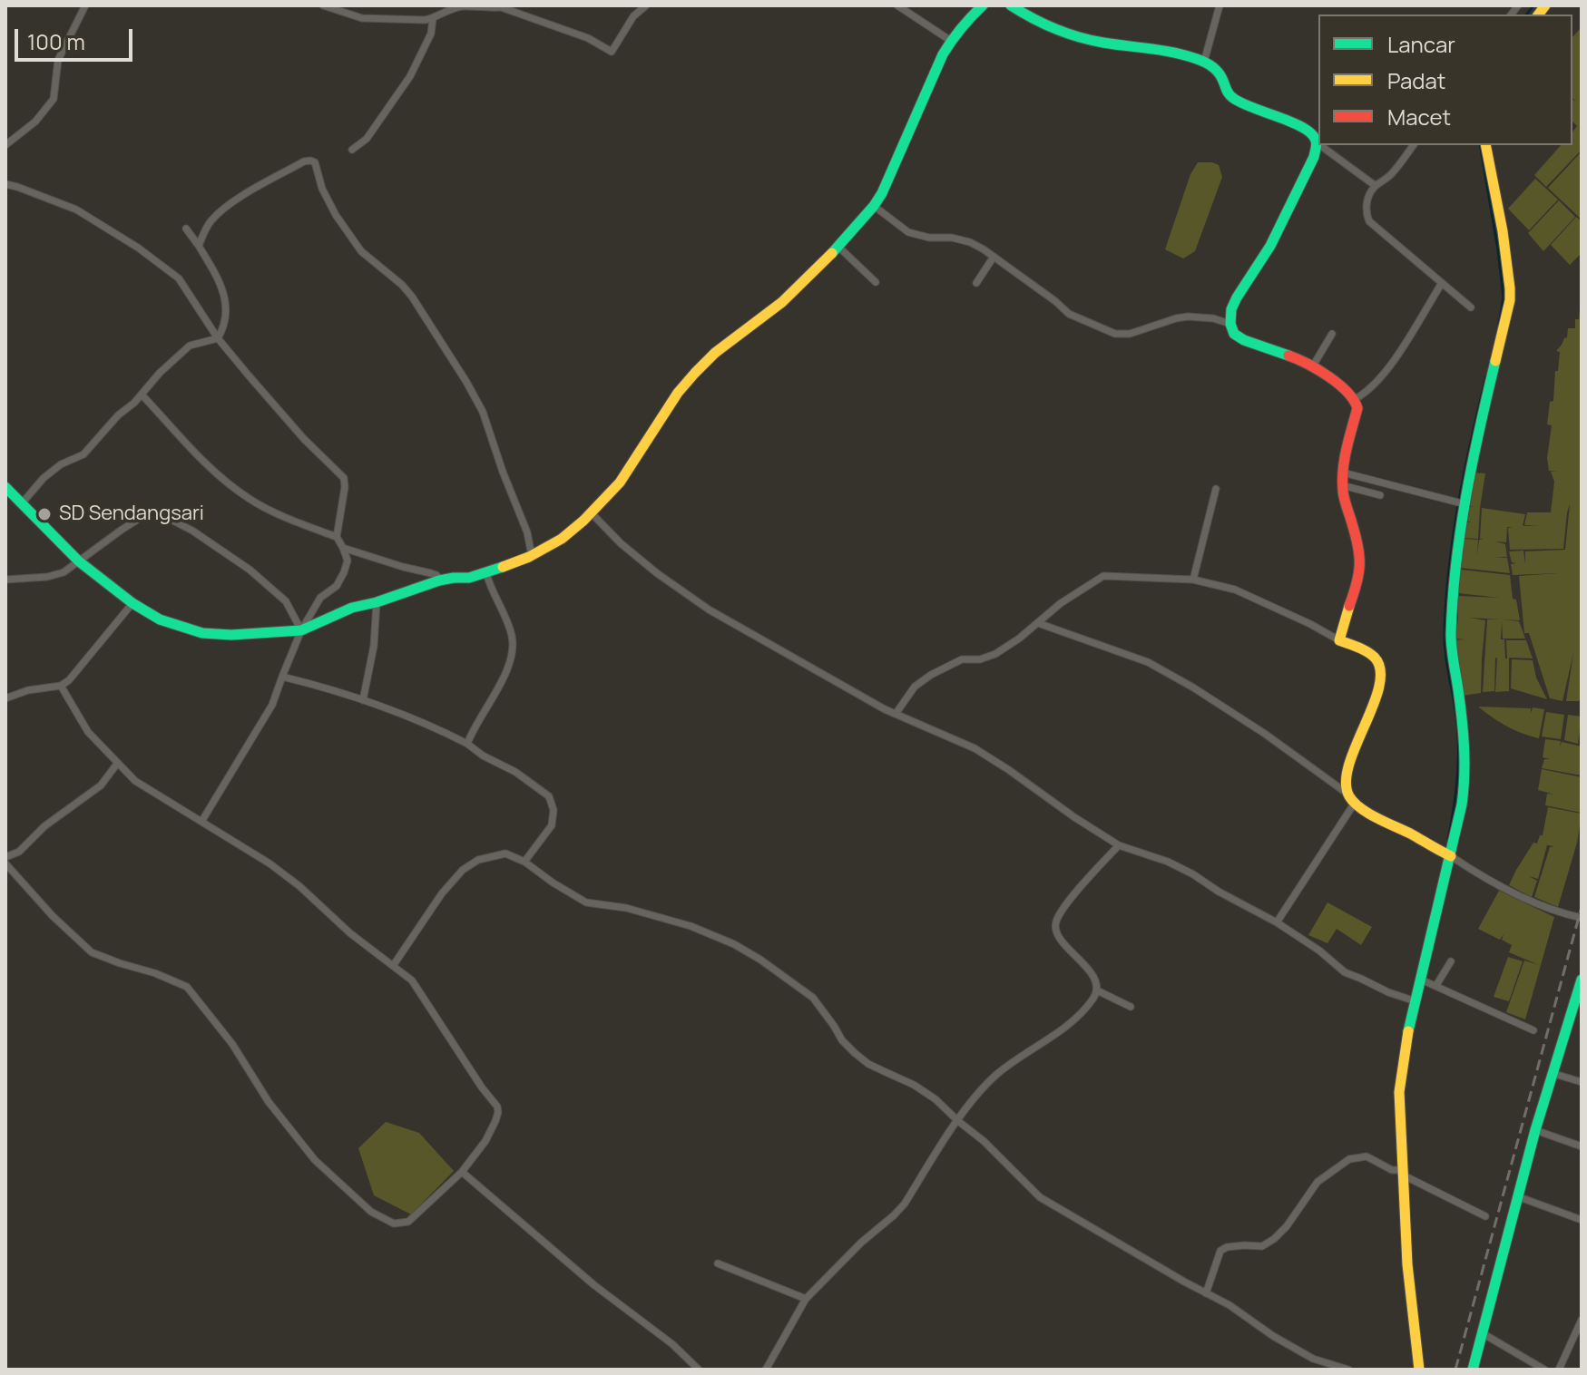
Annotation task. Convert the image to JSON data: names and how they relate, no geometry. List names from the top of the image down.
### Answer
{
  "places": ["SD Sendangsari"],
  "legend": ["Lancar", "Padat", "Macet"],
  "scale_bar": "100 m"
}
